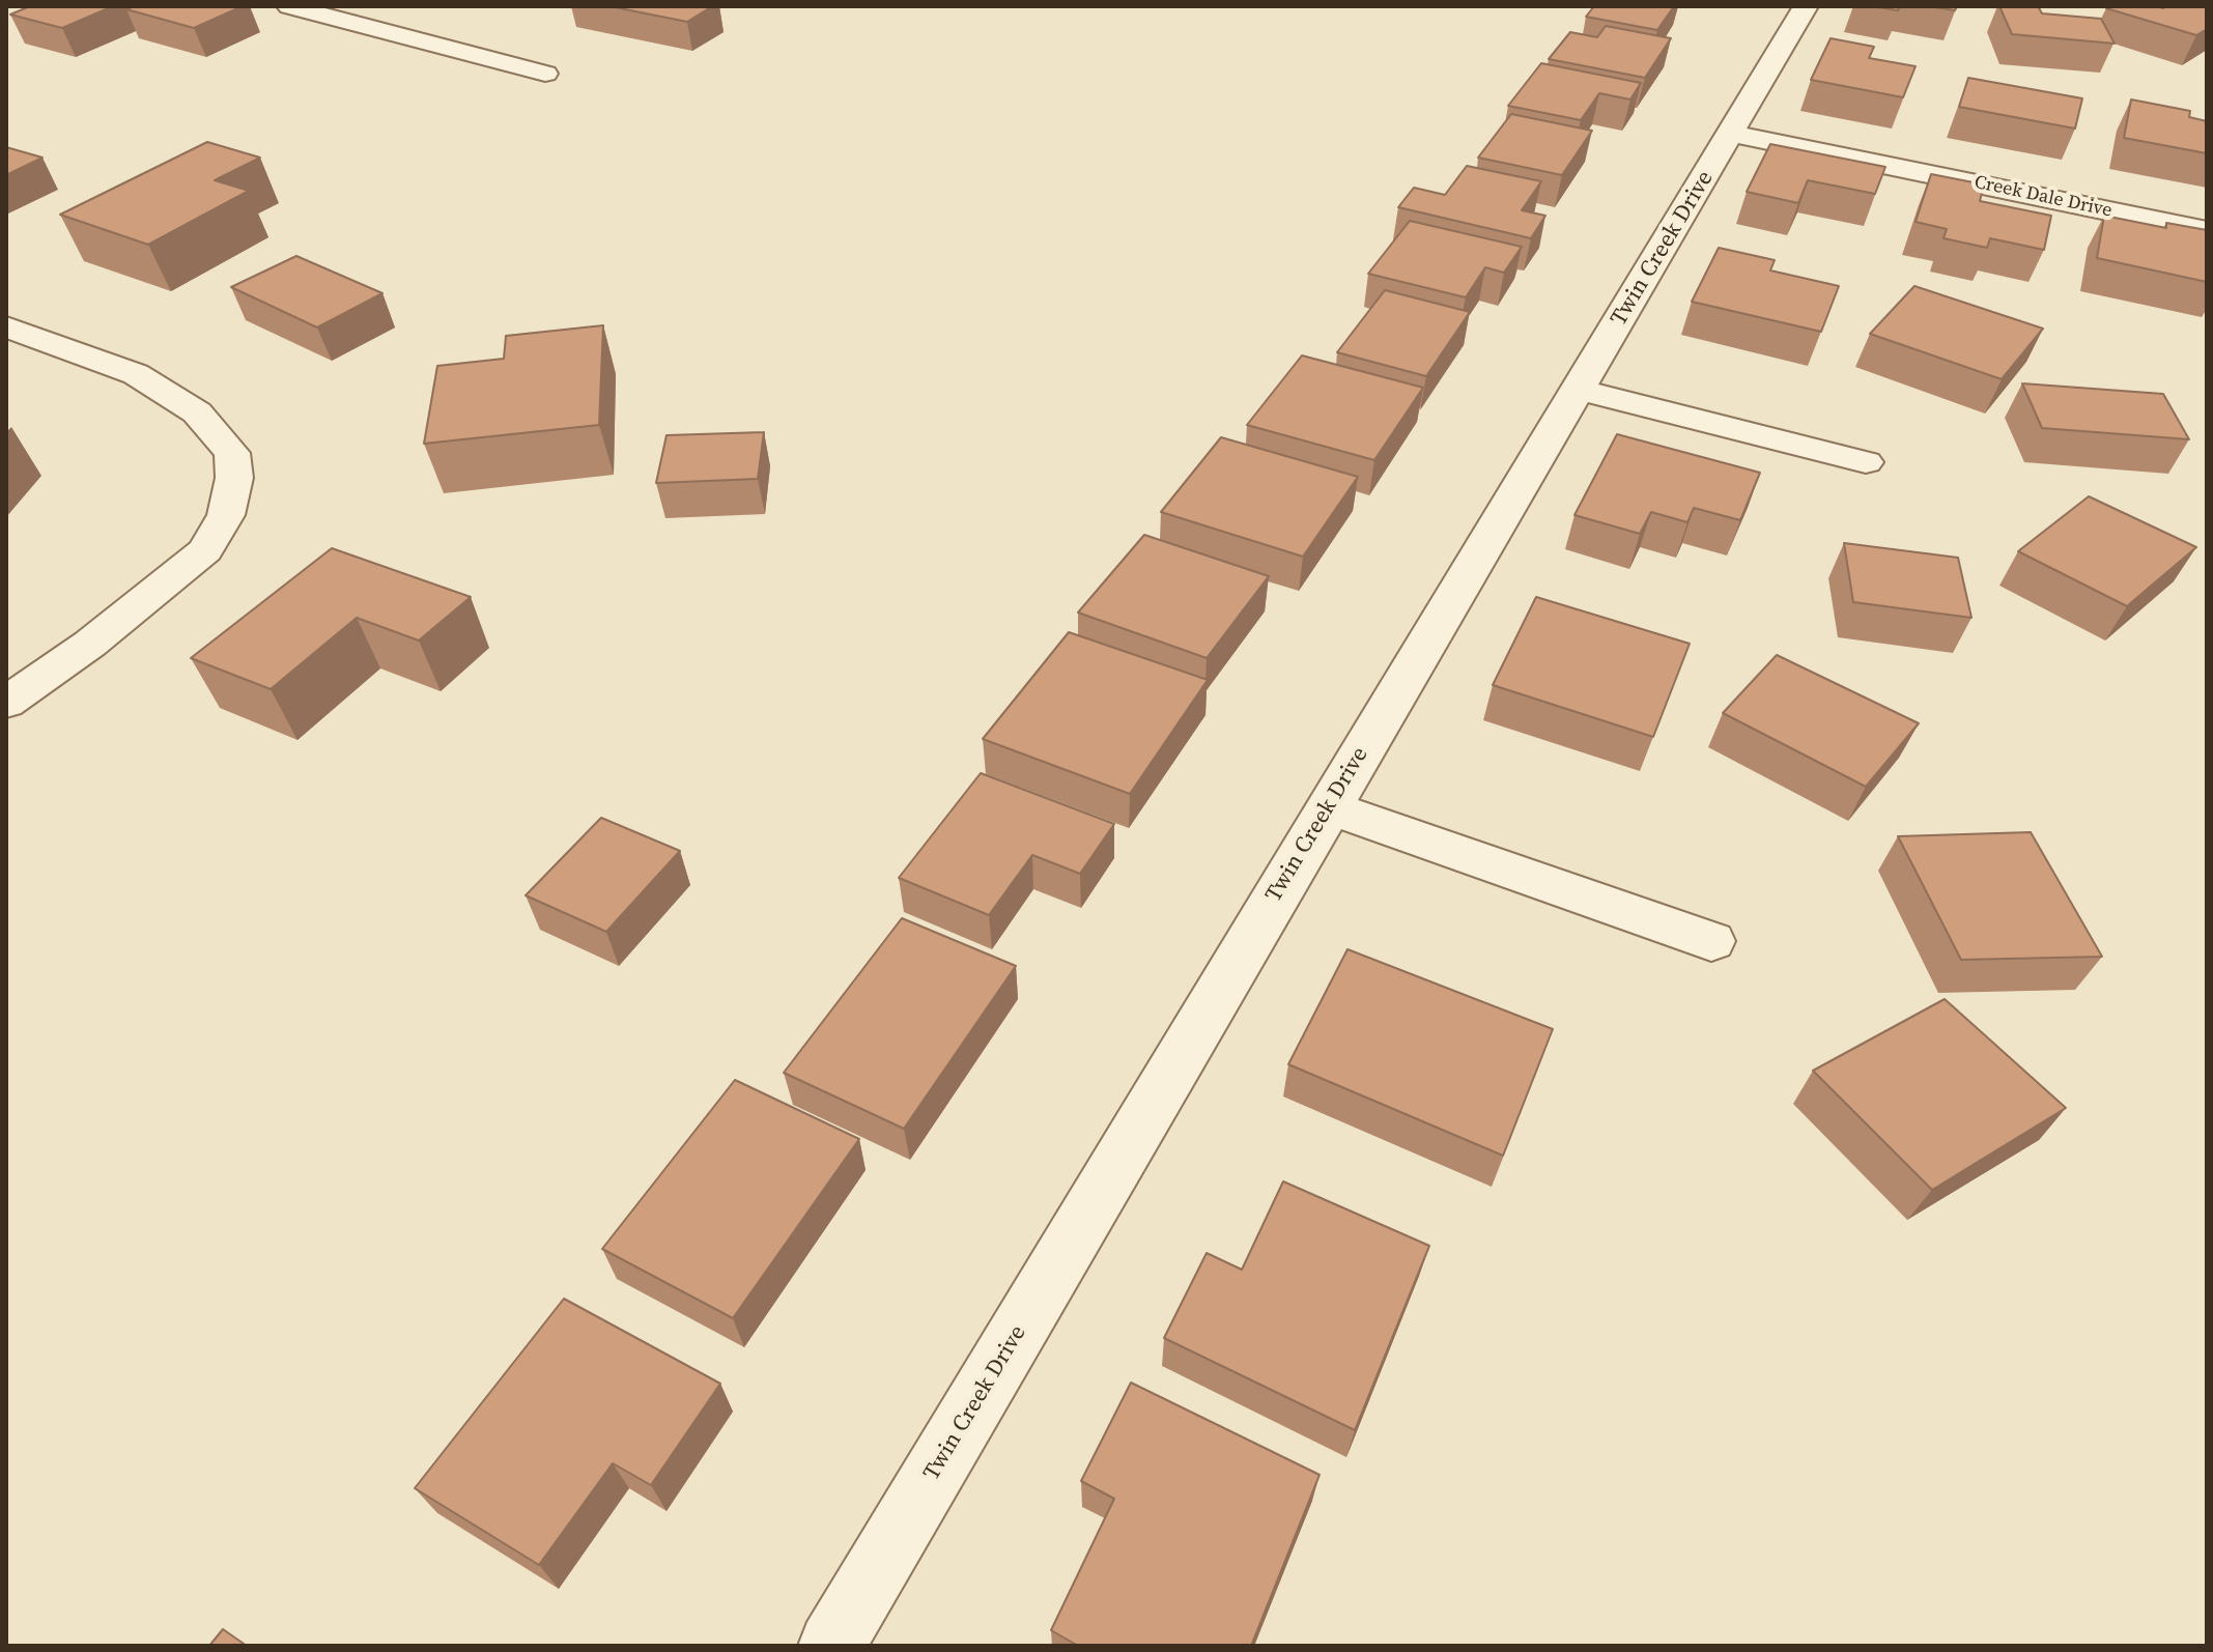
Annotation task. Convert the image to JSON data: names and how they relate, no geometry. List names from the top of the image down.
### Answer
{
  "streets": {
    "street": ["Creek Dale Drive", "Twin Creek Drive"]
  },
  "crossings": [
    ["Creek Dale Drive", "Twin Creek Drive"]
  ]
}
